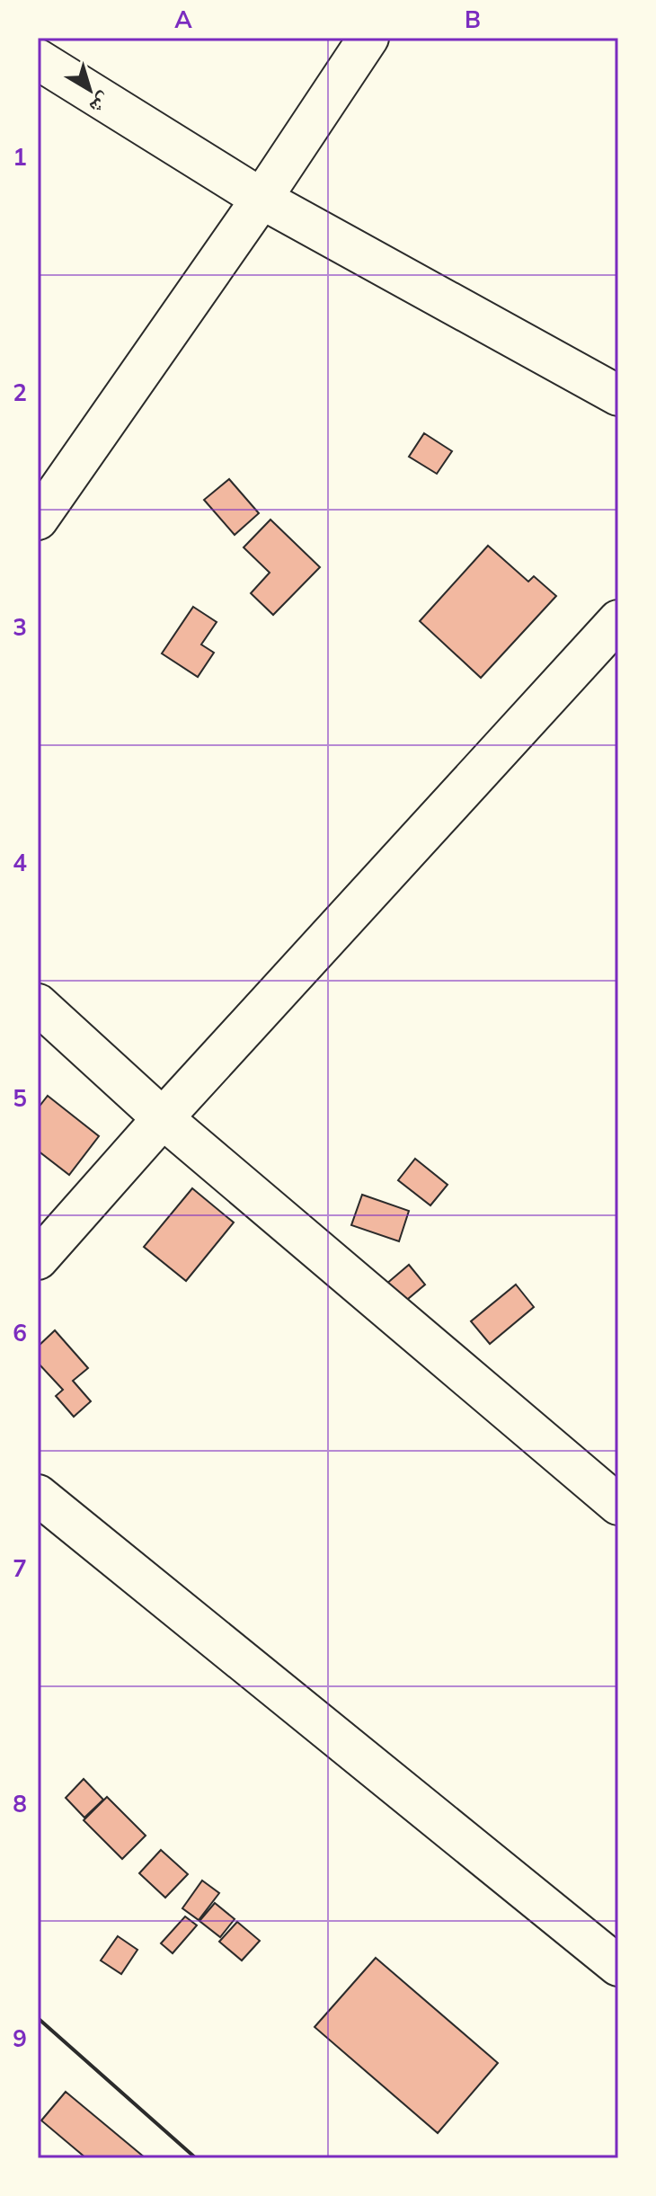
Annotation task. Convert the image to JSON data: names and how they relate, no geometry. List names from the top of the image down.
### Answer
{
  "north": "bottom right",
  "grid": {
    "columns": ["A", "B"],
    "rows": [
      "1",
      "2",
      "3",
      "4",
      "5",
      "6",
      "7",
      "8",
      "9"
    ]
  }
}
